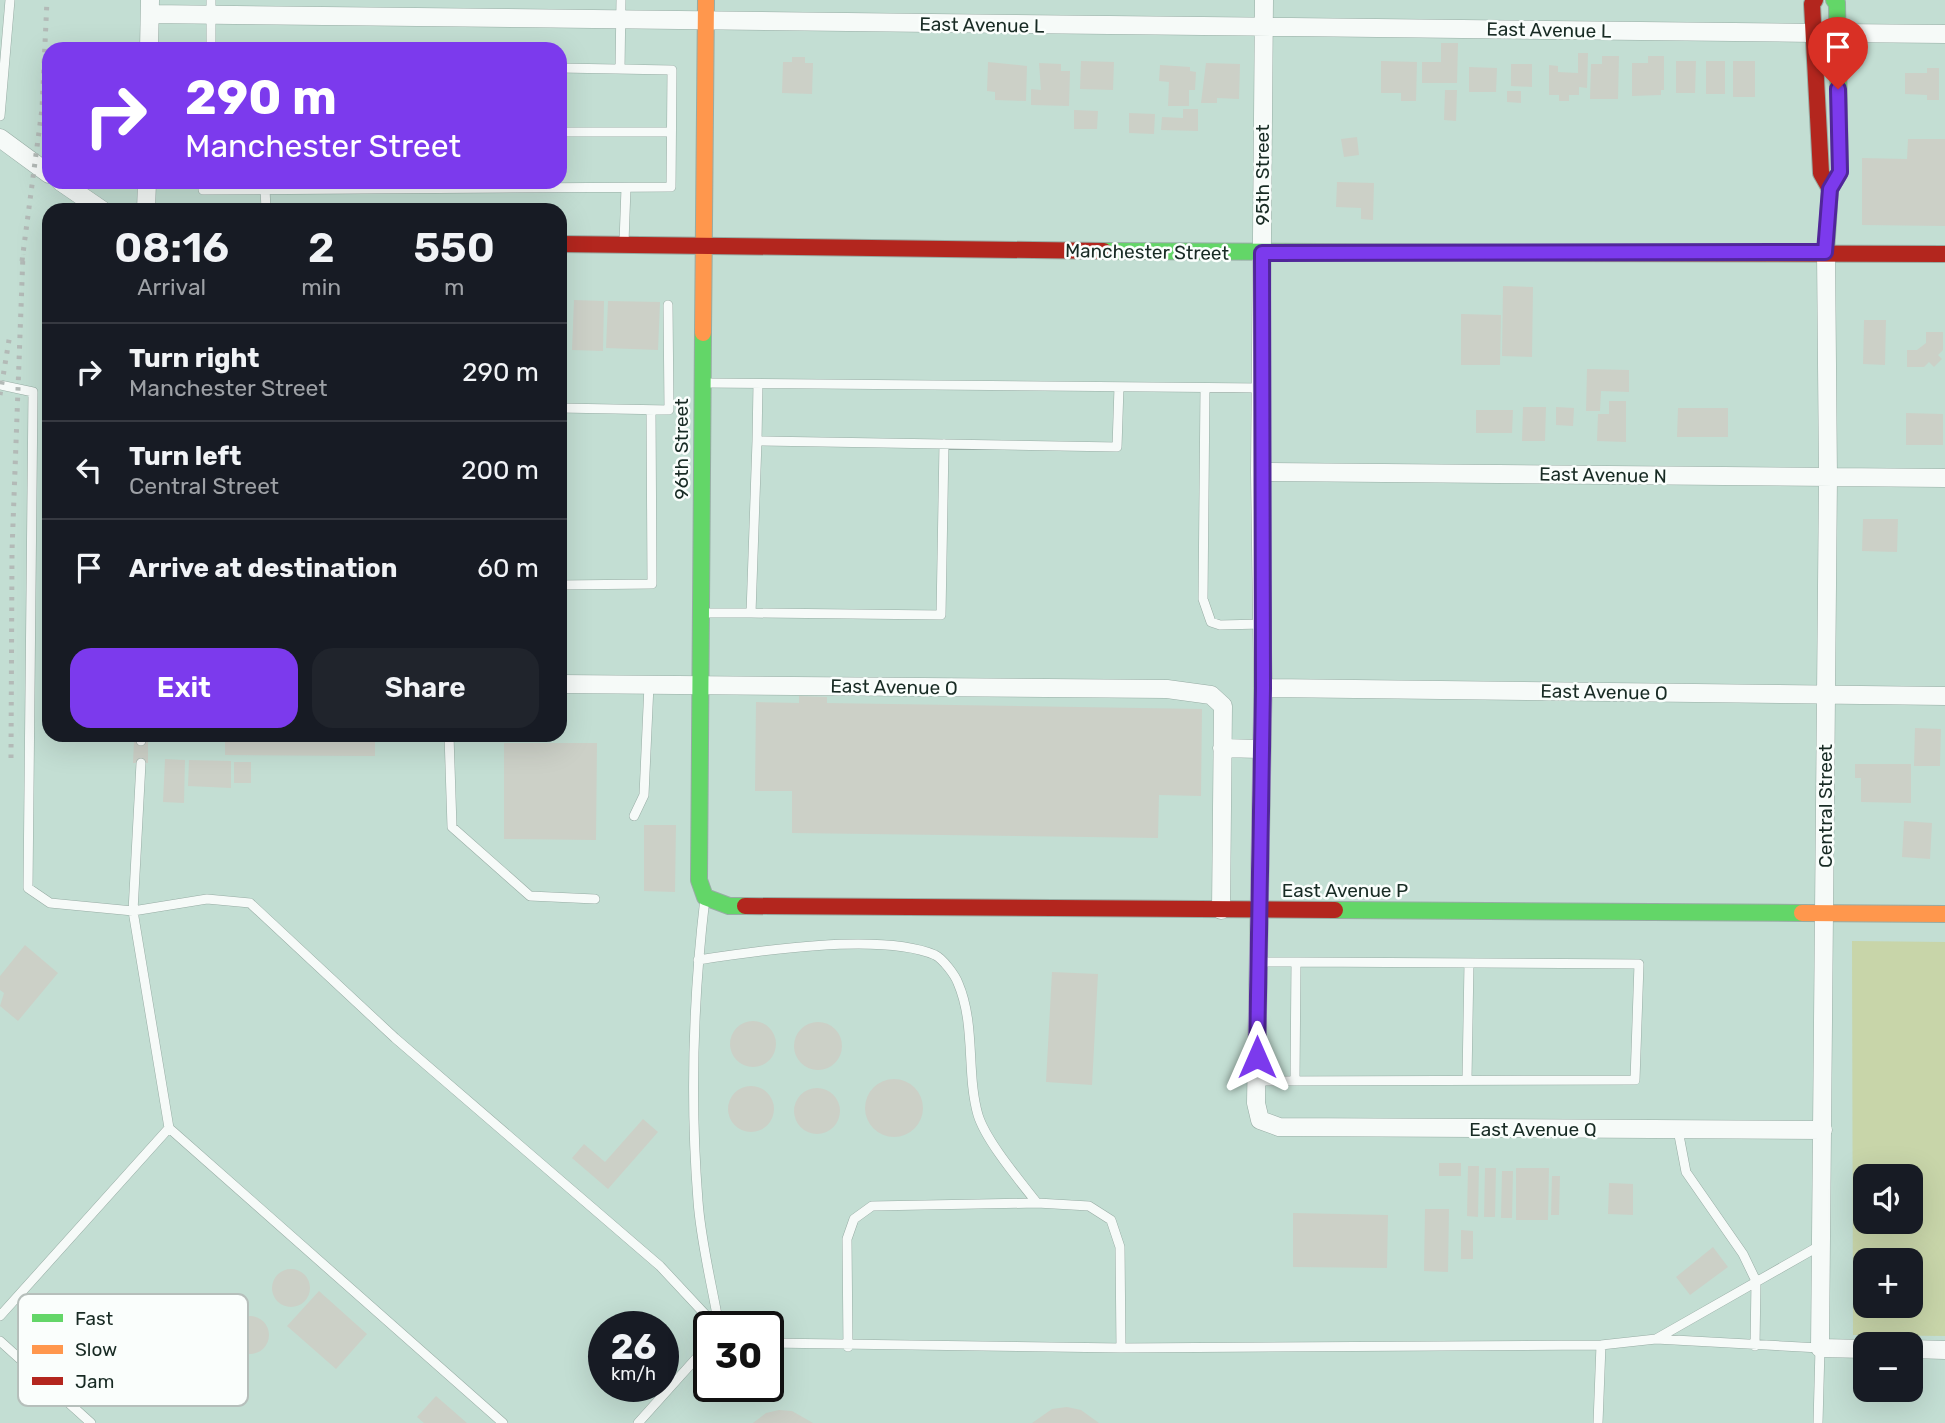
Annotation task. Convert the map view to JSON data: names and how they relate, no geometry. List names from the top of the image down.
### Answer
{
  "streets": {
    "street": [
      "East Avenue L",
      "95th Street",
      "Manchester Street",
      "96th Street",
      "East Avenue N",
      "East Avenue O",
      "Central Street",
      "East Avenue P",
      "East Avenue Q"
    ]
  },
  "crossings": [
    ["East Avenue L", "95th Street"],
    ["East Avenue L", "96th Street"],
    ["East Avenue L", "Central Street"],
    ["95th Street", "Manchester Street"],
    ["95th Street", "East Avenue N"],
    ["95th Street", "East Avenue O"],
    ["95th Street", "East Avenue P"],
    ["95th Street", "East Avenue Q"],
    ["Manchester Street", "96th Street"],
    ["Manchester Street", "Central Street"],
    ["96th Street", "East Avenue O"],
    ["96th Street", "East Avenue P"],
    ["East Avenue N", "Central Street"],
    ["East Avenue O", "Central Street"],
    ["Central Street", "East Avenue P"],
    ["Central Street", "East Avenue Q"]
  ],
  "legend": ["Fast", "Slow", "Jam"],
  "page": {
    "turn": ["290 m", "Manchester Street"],
    "eta": [
      "08:16",
      "Arrival",
      "2",
      "min",
      "550",
      "m"
    ],
    "list": [
      {
        "name": "Turn right",
        "note": "Manchester Street",
        "value": "290 m"
      },
      {
        "name": "Turn left",
        "note": "Central Street",
        "value": "200 m"
      },
      {
        "name": "Arrive at destination",
        "value": "60 m"
      }
    ],
    "buttons": ["Exit", "Share"],
    "map_buttons": ["+", "−"],
    "speed": "26 km/h",
    "limit": "30"
  }
}
